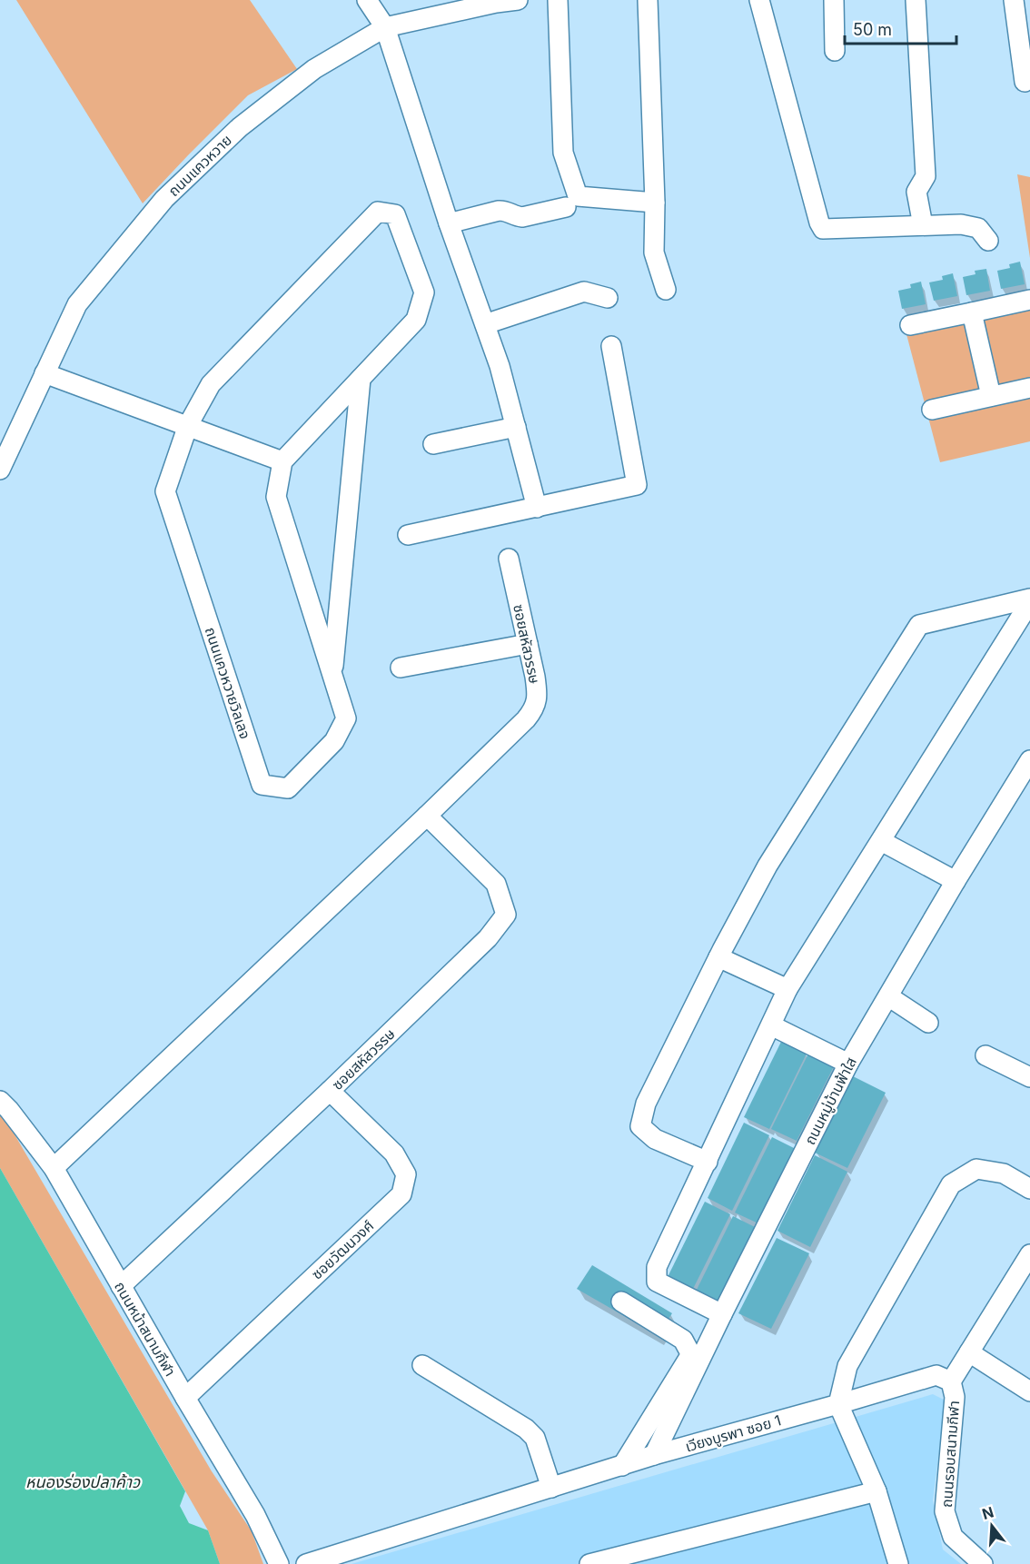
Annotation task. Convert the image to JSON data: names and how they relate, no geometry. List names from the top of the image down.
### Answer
{
  "streets": {
    "street": [
      "ถนนแควหวาย",
      "ซอยสหัสวรรษ",
      "ถนนแควหวายวิลเลจ",
      "ถนนหมู่บ้านฟ้าใส",
      "ซอยวัฒนวงศ์",
      "ถนนหน้าสนามกีฬา",
      "เวียงบูรพา ซอย 1",
      "ถนนรอบสนามกีฬา"
    ]
  },
  "crossings": [
    ["ซอยสหัสวรรษ", "ซอยวัฒนวงศ์"],
    ["ซอยสหัสวรรษ", "ถนนหน้าสนามกีฬา"],
    ["ถนนหมู่บ้านฟ้าใส", "เวียงบูรพา ซอย 1"],
    ["ซอยวัฒนวงศ์", "ถนนหน้าสนามกีฬา"],
    ["เวียงบูรพา ซอย 1", "ถนนรอบสนามกีฬา"]
  ],
  "water": ["หนองร่องปลาค้าว"],
  "scale_bar": "50 m",
  "north": "top"
}
